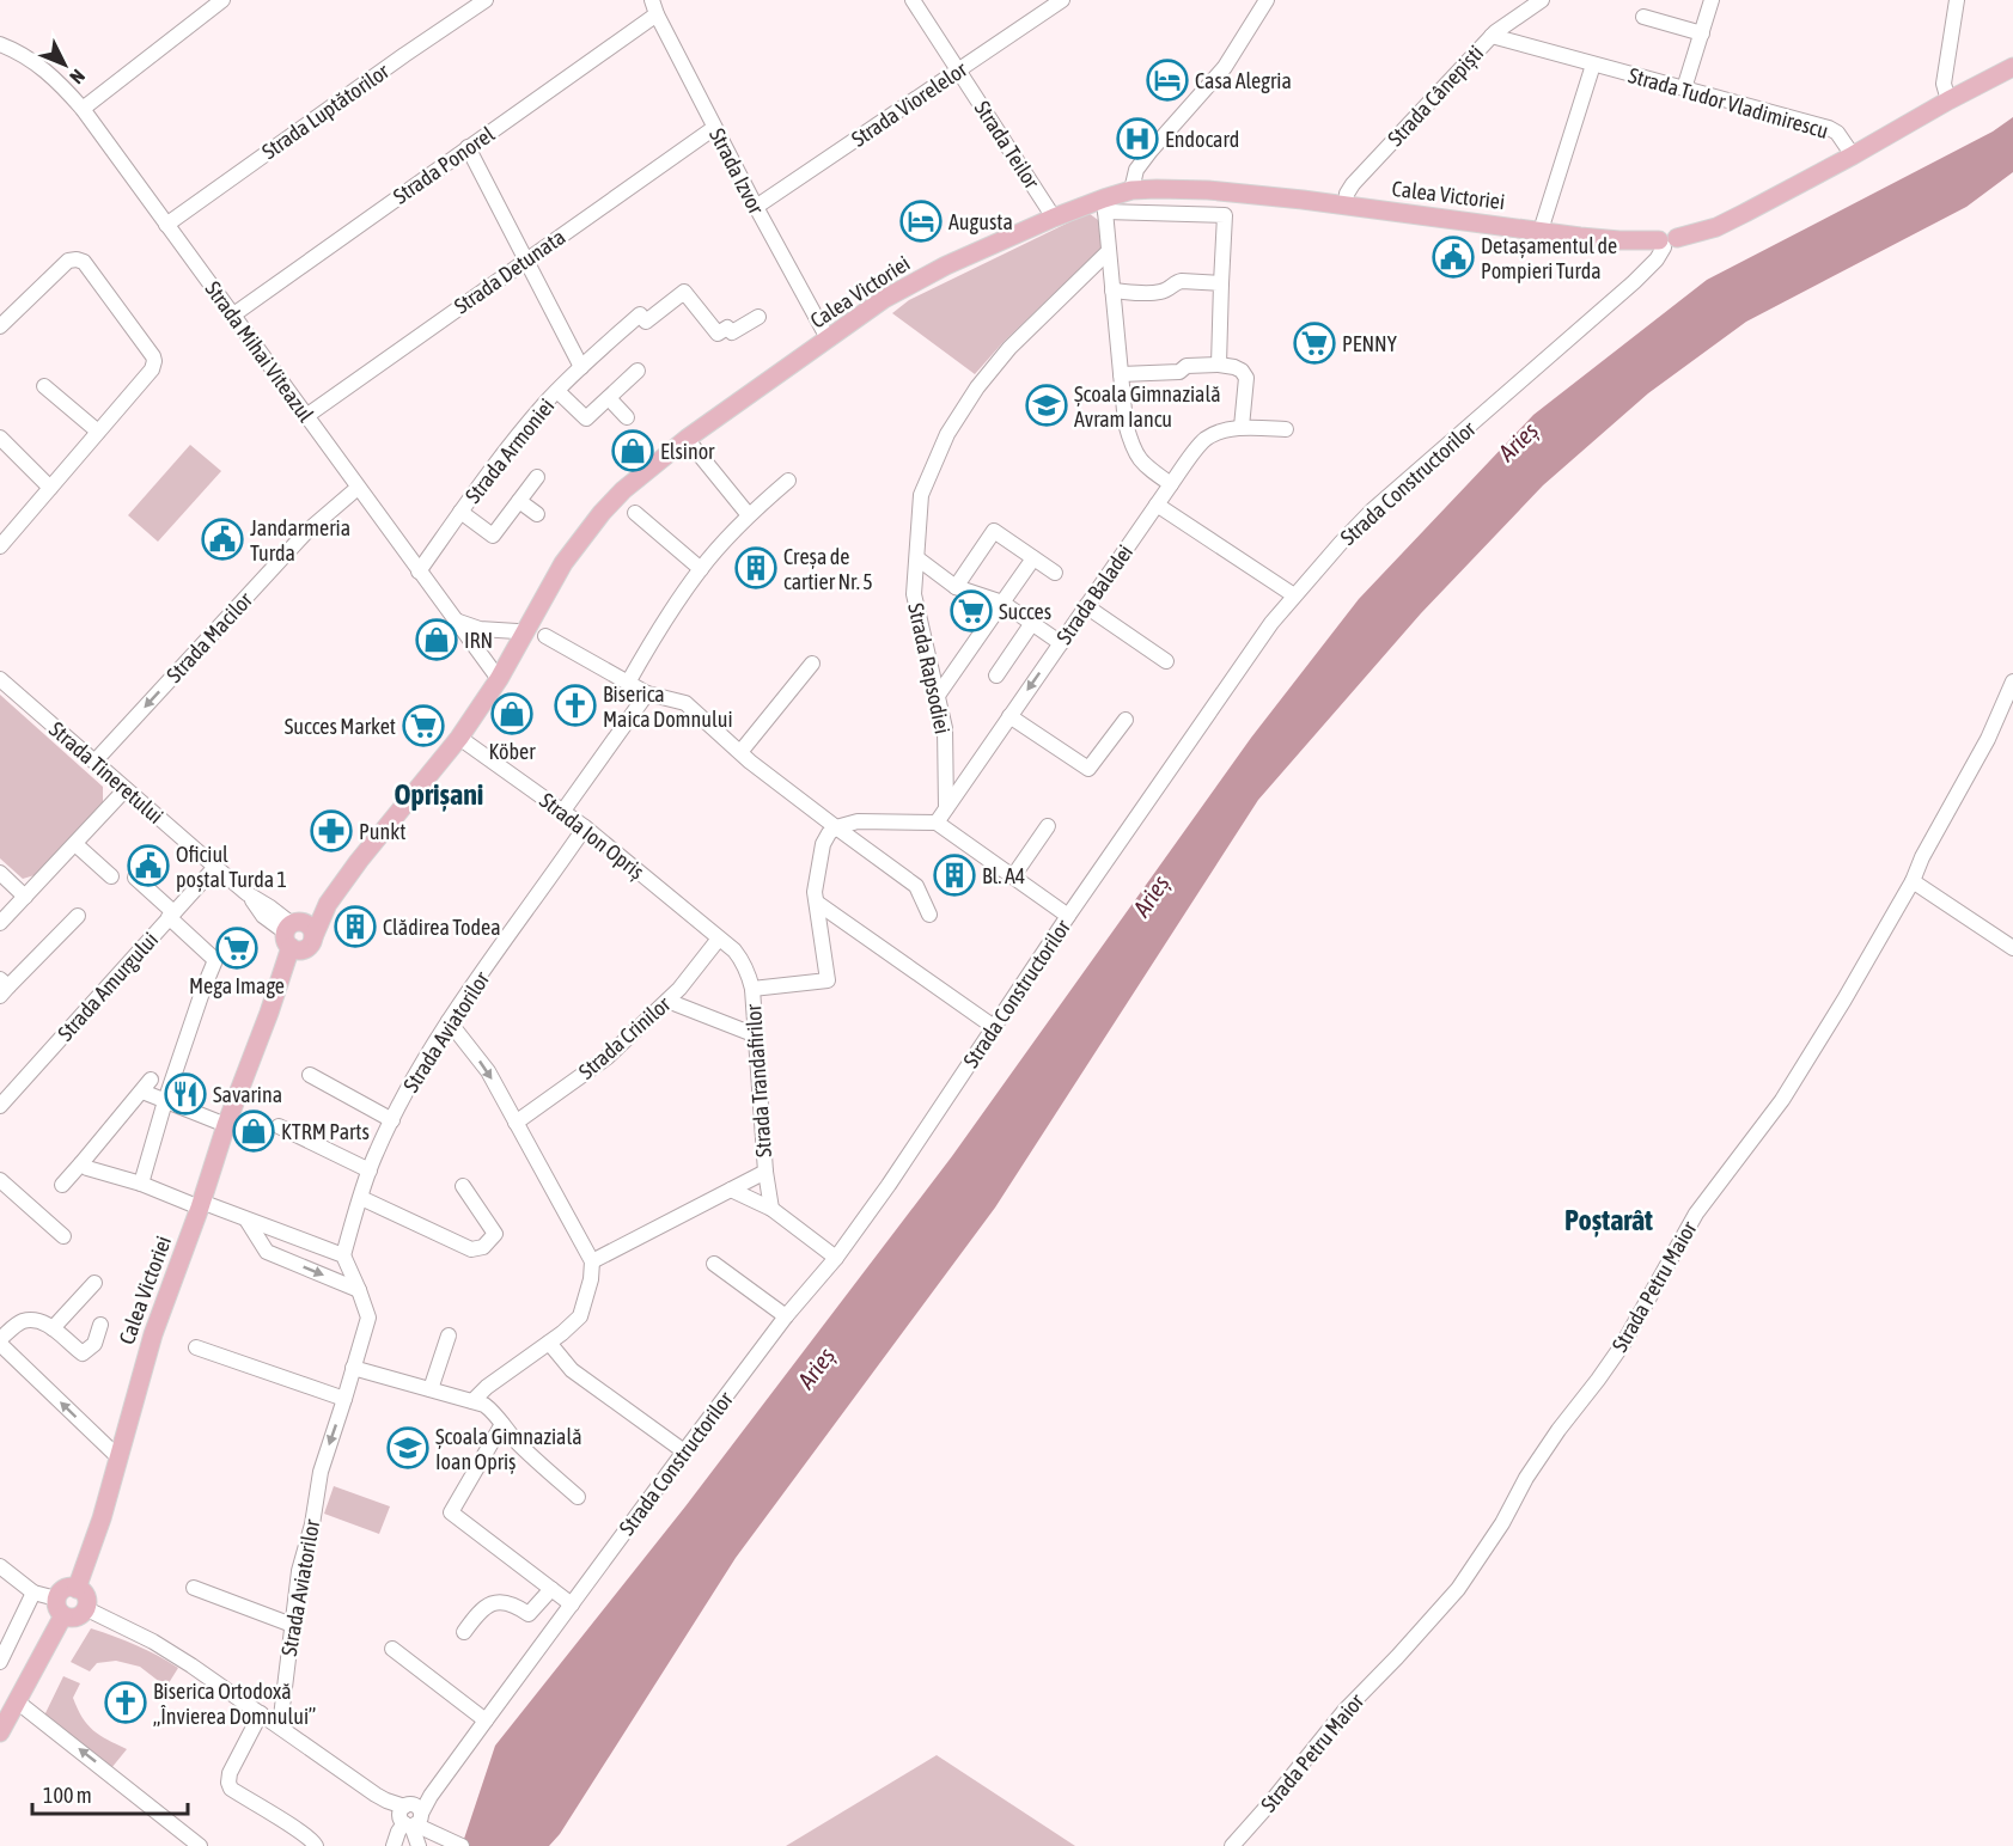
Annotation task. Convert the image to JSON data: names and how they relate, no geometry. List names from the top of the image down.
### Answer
{
  "streets": {
    "main road": ["Calea Victoriei"],
    "street": [
      "Strada Cânepiști",
      "Strada Tudor Vladimirescu",
      "Strada Viorelelor",
      "Strada Luptătorilor",
      "Strada Teilor",
      "Strada Ponorel",
      "Strada Izvor",
      "Strada Detunata",
      "Strada Mihai Viteazul",
      "Strada Armoniei",
      "Strada Constructorilor",
      "Strada Baladei",
      "Strada Macilor",
      "Strada Rapsodiei",
      "Strada Tineretului",
      "Strada Ion Opriș",
      "Strada Amurgului",
      "Strada Aviatorilor",
      "Strada Crinilor",
      "Strada Trandafirilor",
      "Strada Petru Maior"
    ]
  },
  "crossings": [
    ["Strada Cânepiști", "Strada Tudor Vladimirescu"],
    ["Strada Cânepiști", "Calea Victoriei"],
    ["Strada Tudor Vladimirescu", "Calea Victoriei"],
    ["Strada Viorelelor", "Strada Teilor"],
    ["Strada Viorelelor", "Strada Izvor"],
    ["Strada Luptătorilor", "Strada Mihai Viteazul"],
    ["Strada Teilor", "Calea Victoriei"],
    ["Strada Ponorel", "Strada Izvor"],
    ["Strada Ponorel", "Strada Mihai Viteazul"],
    ["Strada Izvor", "Calea Victoriei"],
    ["Strada Izvor", "Strada Detunata"],
    ["Calea Victoriei", "Strada Mihai Viteazul"],
    ["Calea Victoriei", "Strada Constructorilor"],
    ["Calea Victoriei", "Strada Tineretului"],
    ["Calea Victoriei", "Strada Ion Opriș"],
    ["Strada Detunata", "Strada Mihai Viteazul"],
    ["Strada Mihai Viteazul", "Strada Armoniei"],
    ["Strada Mihai Viteazul", "Strada Macilor"],
    ["Strada Baladei", "Strada Rapsodiei"],
    ["Strada Macilor", "Strada Tineretului"],
    ["Strada Tineretului", "Strada Amurgului"],
    ["Strada Ion Opriș", "Strada Aviatorilor"],
    ["Strada Ion Opriș", "Strada Crinilor"],
    ["Strada Ion Opriș", "Strada Trandafirilor"],
    ["Strada Crinilor", "Strada Trandafirilor"]
  ],
  "one_way": ["Strada Macilor"],
  "districts": ["Oprișani", "Poștarât"],
  "water": ["Arieș"],
  "places": {
    "hotel": ["Casa Alegria", "Augusta"],
    "hospital": ["Endocard"],
    "public building": ["Detașamentul de Pompieri Turda", "Jandarmeria Turda", "Oficiul poștal Turda 1"],
    "supermarket": [
      "PENNY",
      "Succes",
      "Succes Market",
      "Mega Image"
    ],
    "school or university": ["Școala Gimnazială Avram Iancu", "Școala Gimnazială Ioan Opriș"],
    "shop": [
      "Elsinor",
      "IRN",
      "Köber",
      "KTRM Parts"
    ],
    "building": ["Creșa de cartier Nr. 5", "Bl. A4", "Clădirea Todea"],
    "church": ["Biserica Maica Domnului", "Biserica Ortodoxă „Învierea Domnului”"],
    "pharmacy": ["Punkt"],
    "restaurant": ["Savarina"]
  },
  "scale_bar": "100 m",
  "north": "bottom right"
}
